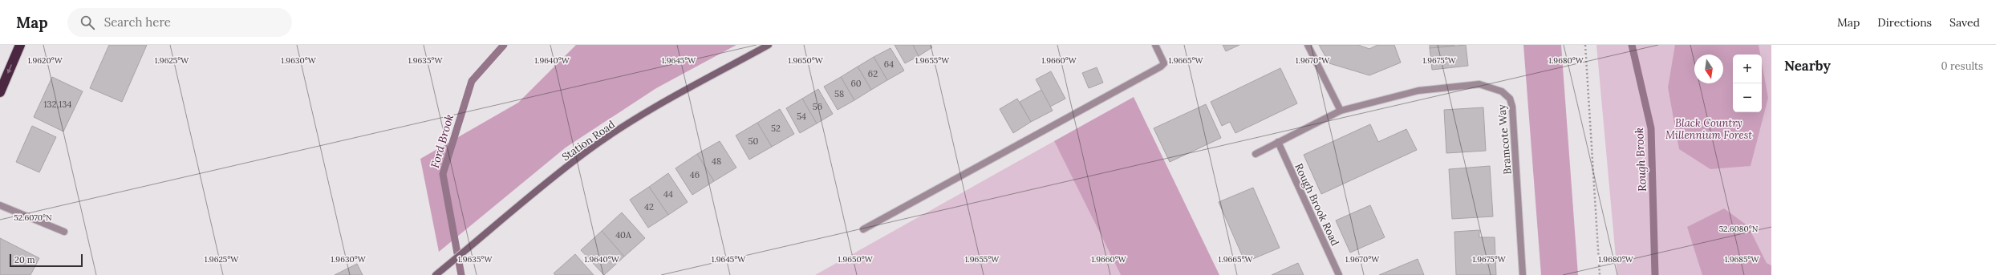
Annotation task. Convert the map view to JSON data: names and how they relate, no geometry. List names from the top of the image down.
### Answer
{
  "streets": {
    "street": ["Bramcote Way", "Station Road", "Rough Brook Road"]
  },
  "water": ["Ford Brook", "Rough Brook"],
  "parks": ["Black Country Millennium Forest"],
  "house_numbers": [
    "64",
    "62",
    "60",
    "58",
    "132,134",
    "56",
    "54",
    "52",
    "50",
    "48",
    "46",
    "44",
    "42",
    "40A"
  ],
  "scale_bar": "20 m",
  "north": "bottom",
  "page": {
    "header": "Map",
    "search": "Search here",
    "nav": ["Map", "Directions", "Saved"],
    "heading": ["Nearby", "0 results"],
    "map_buttons": ["+", "−"],
    "scale": "20 m"
  },
  "coordinates": [
    "1.9620°W",
    "1.9625°W",
    "1.9630°W",
    "1.9635°W",
    "1.9640°W",
    "1.9645°W",
    "1.9650°W",
    "1.9655°W",
    "1.9660°W",
    "1.9665°W",
    "1.9670°W",
    "1.9675°W",
    "1.9680°W",
    "52.6070°N",
    "52.6080°N",
    "1.9685°W"
  ]
}
